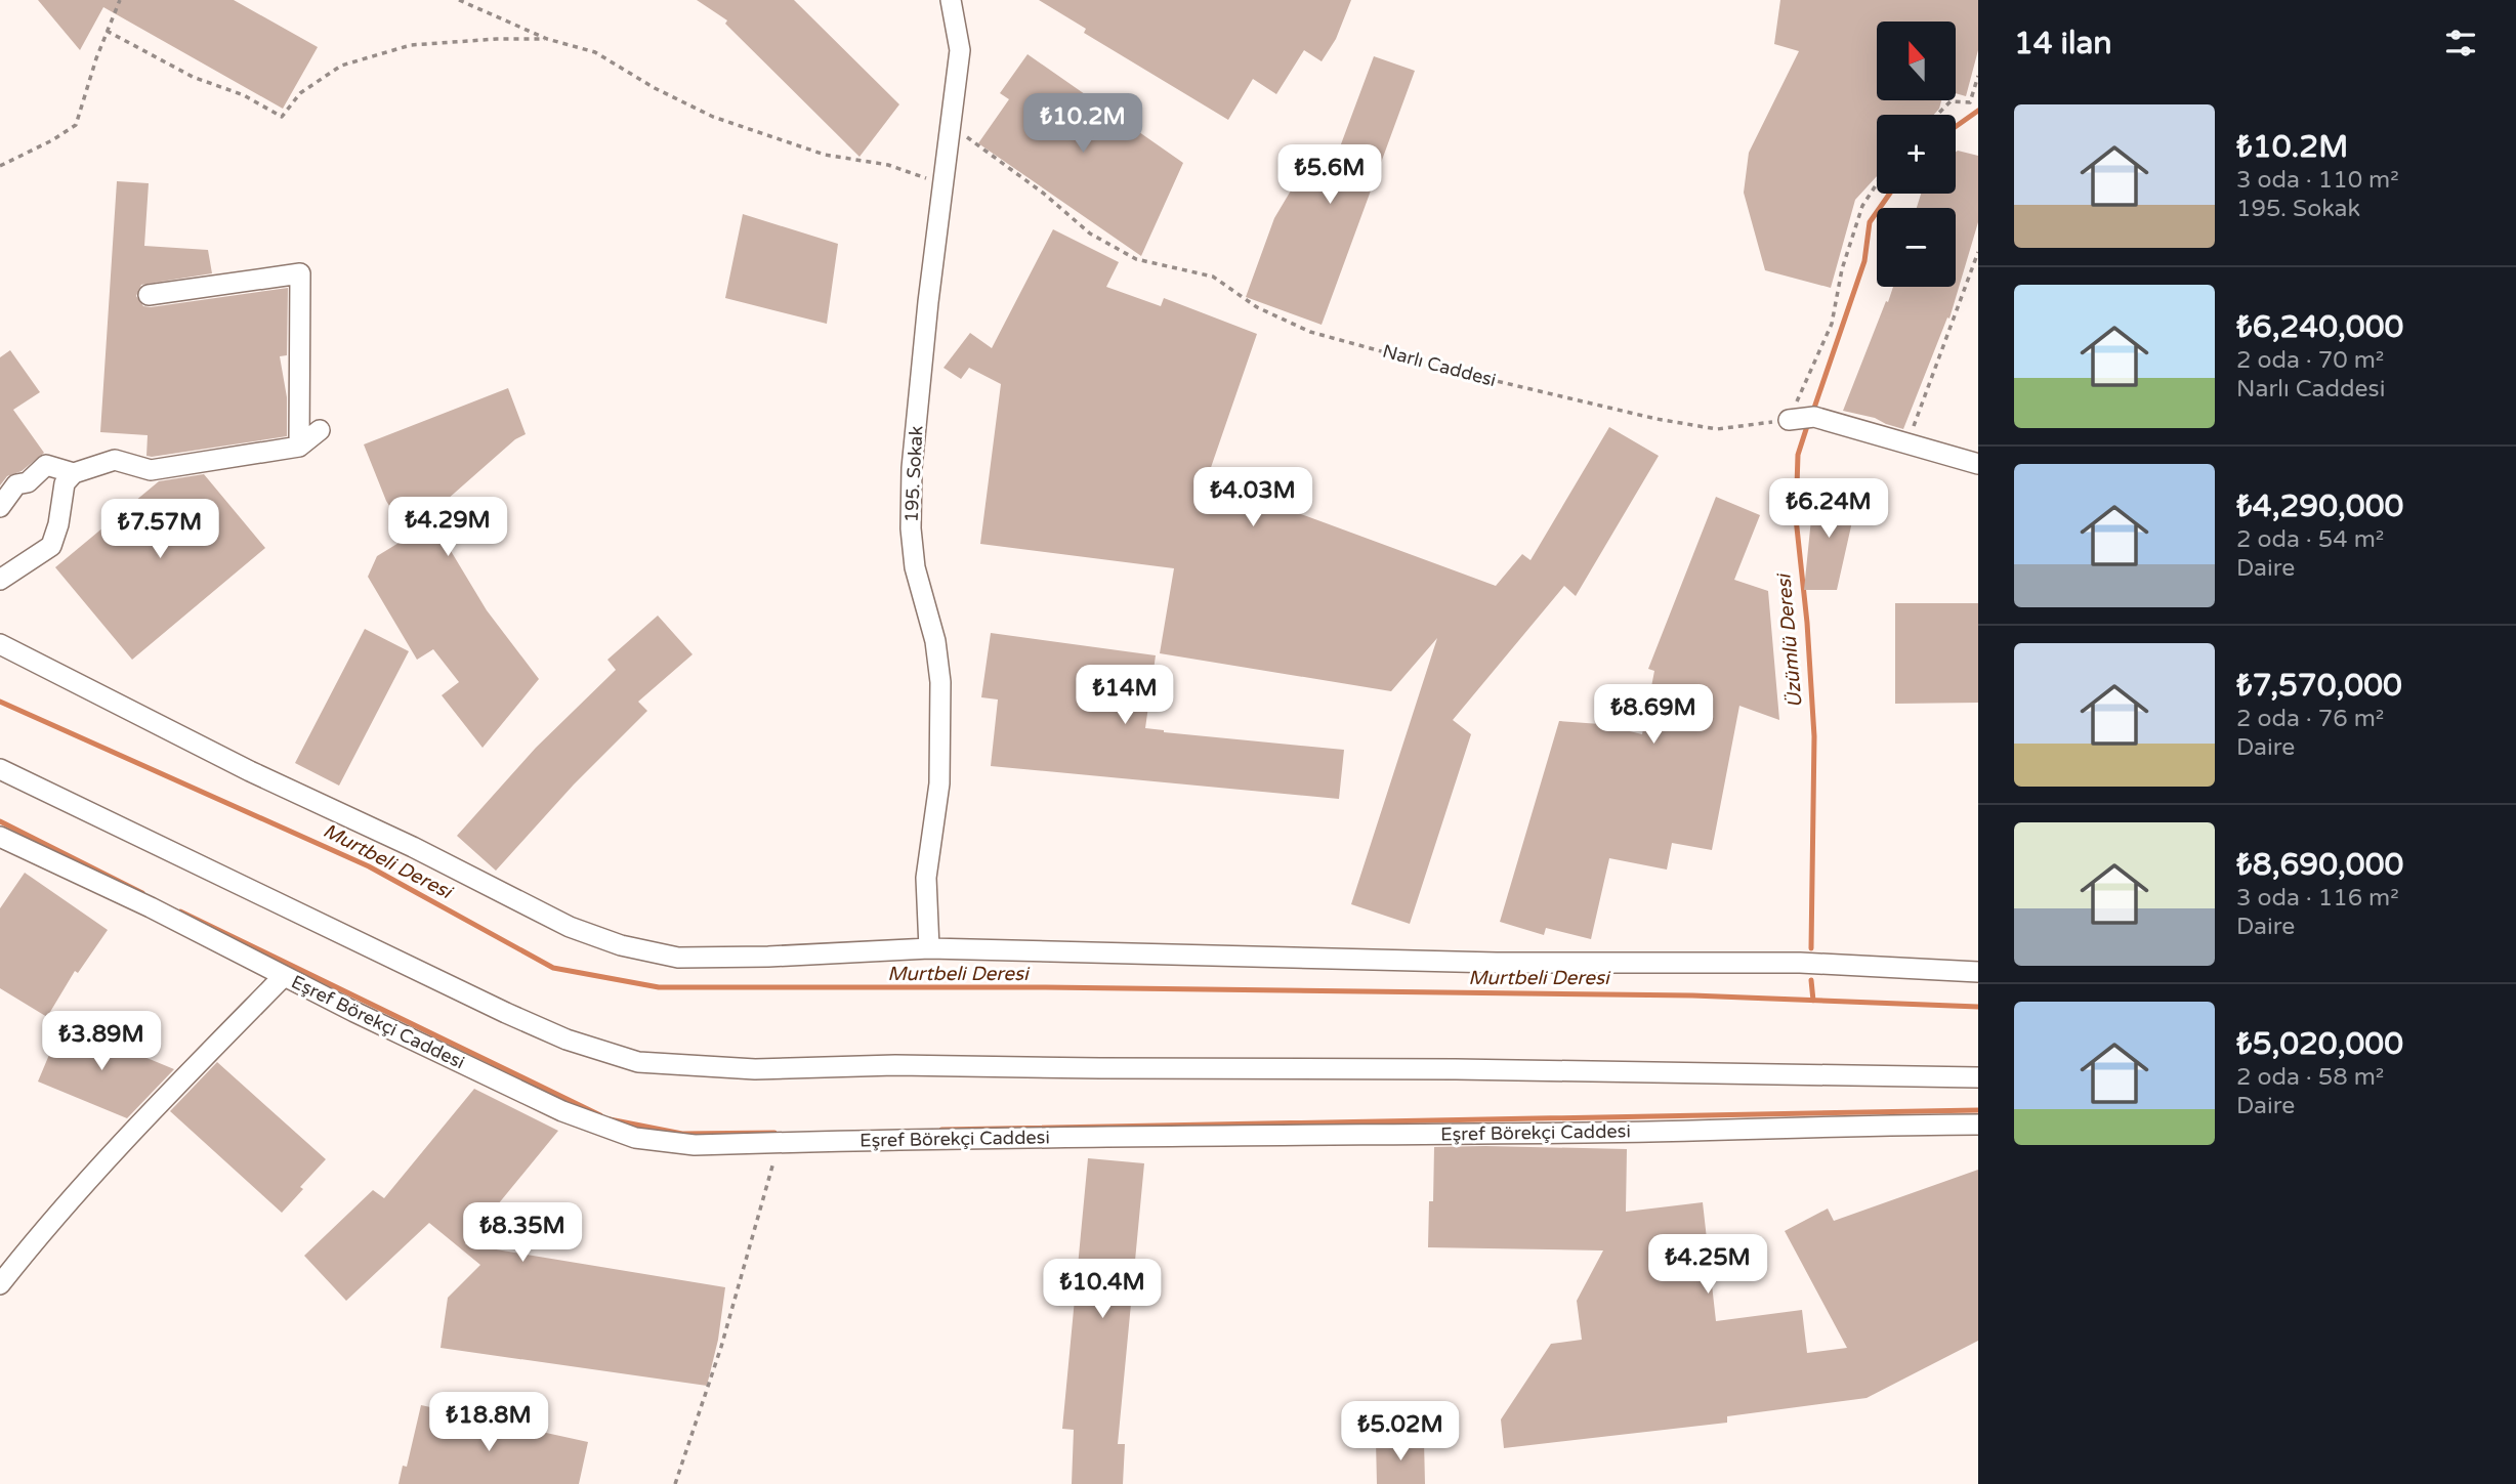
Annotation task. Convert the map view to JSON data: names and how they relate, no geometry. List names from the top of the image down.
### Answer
{
  "streets": {
    "street": ["195. Sokak", "Eşref Börekçi Caddesi"],
    "path": ["Narlı Caddesi"]
  },
  "crossings": [
    ["Narlı Caddesi", "195. Sokak"]
  ],
  "water": ["Üzümlü Deresi", "Murtbeli Deresi"],
  "north": "top",
  "page": {
    "heading": "14 ilan",
    "map_buttons": ["+", "−"],
    "list": [
      {
        "name": "₺10.2M",
        "note": "3 oda · 110 m² · 195. Sokak"
      },
      {
        "name": "₺6,240,000",
        "note": "2 oda · 70 m² · Narlı Caddesi"
      },
      {
        "name": "₺4,290,000",
        "note": "2 oda · 54 m² · Daire"
      },
      {
        "name": "₺7,570,000",
        "note": "2 oda · 76 m² · Daire"
      },
      {
        "name": "₺8,690,000",
        "note": "3 oda · 116 m² · Daire"
      },
      {
        "name": "₺5,020,000",
        "note": "2 oda · 58 m² · Daire"
      }
    ],
    "price": [
      "₺10.2M",
      "₺5.6M",
      "₺4.03M",
      "₺6.24M",
      "₺4.29M",
      "₺7.57M",
      "₺14M",
      "₺8.69M",
      "₺3.89M",
      "₺8.35M",
      "₺4.25M",
      "₺10.4M",
      "₺18.8M",
      "₺5.02M"
    ]
  }
}
